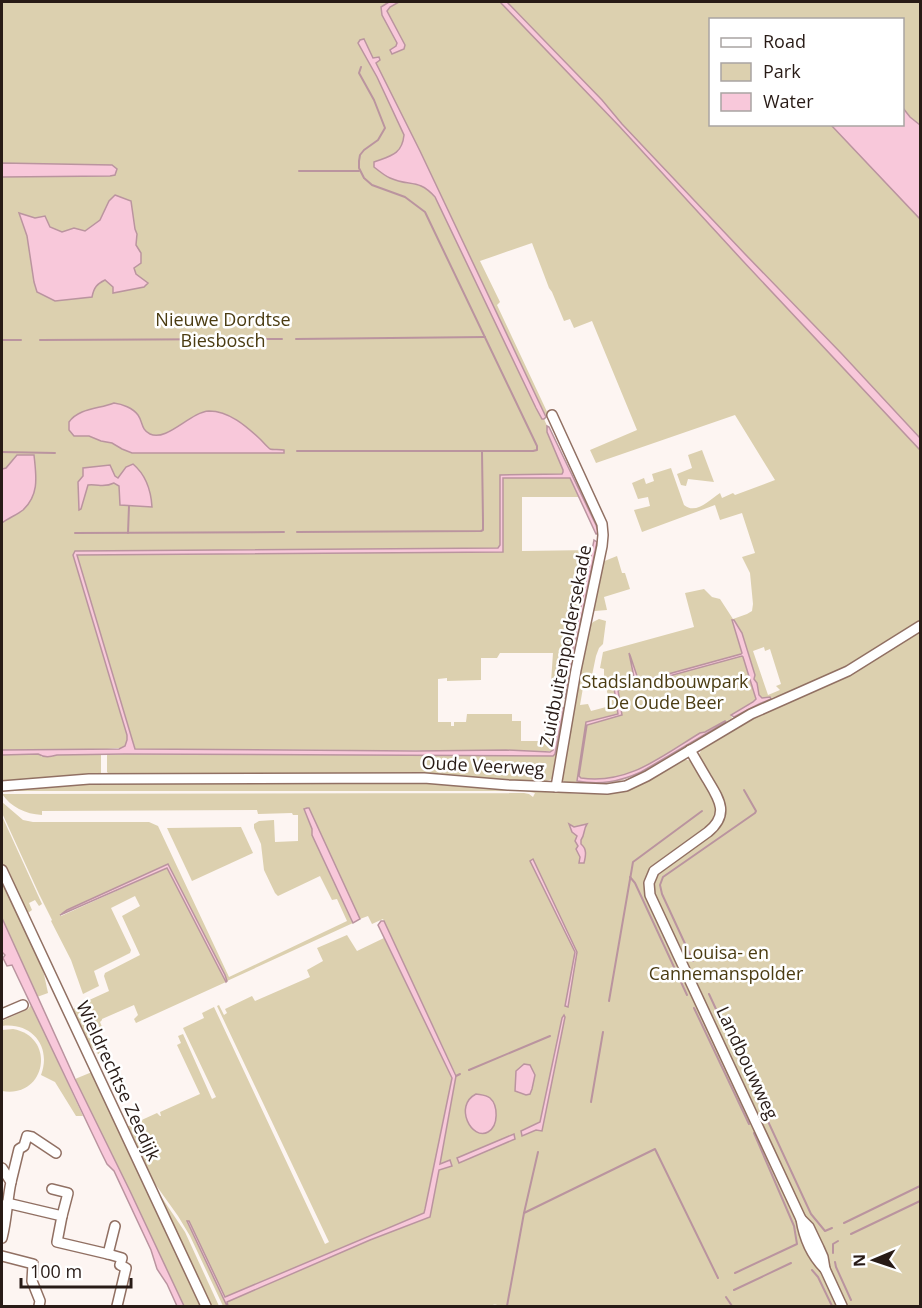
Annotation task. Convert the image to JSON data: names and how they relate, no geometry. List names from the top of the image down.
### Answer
{
  "streets": {
    "street": [
      "Zuidbuitenpoldersekade",
      "Oude Veerweg",
      "Landbouwweg",
      "Wieldrechtse Zeedijk"
    ]
  },
  "crossings": [
    ["Zuidbuitenpoldersekade", "Oude Veerweg"],
    ["Oude Veerweg", "Landbouwweg"]
  ],
  "parks": ["Nieuwe Dordtse Biesbosch", "Stadslandbouwpark De Oude Beer", "Louisa- en Cannemanspolder"],
  "legend": ["Road", "Park", "Water"],
  "scale_bar": "100 m",
  "north": "left"
}
